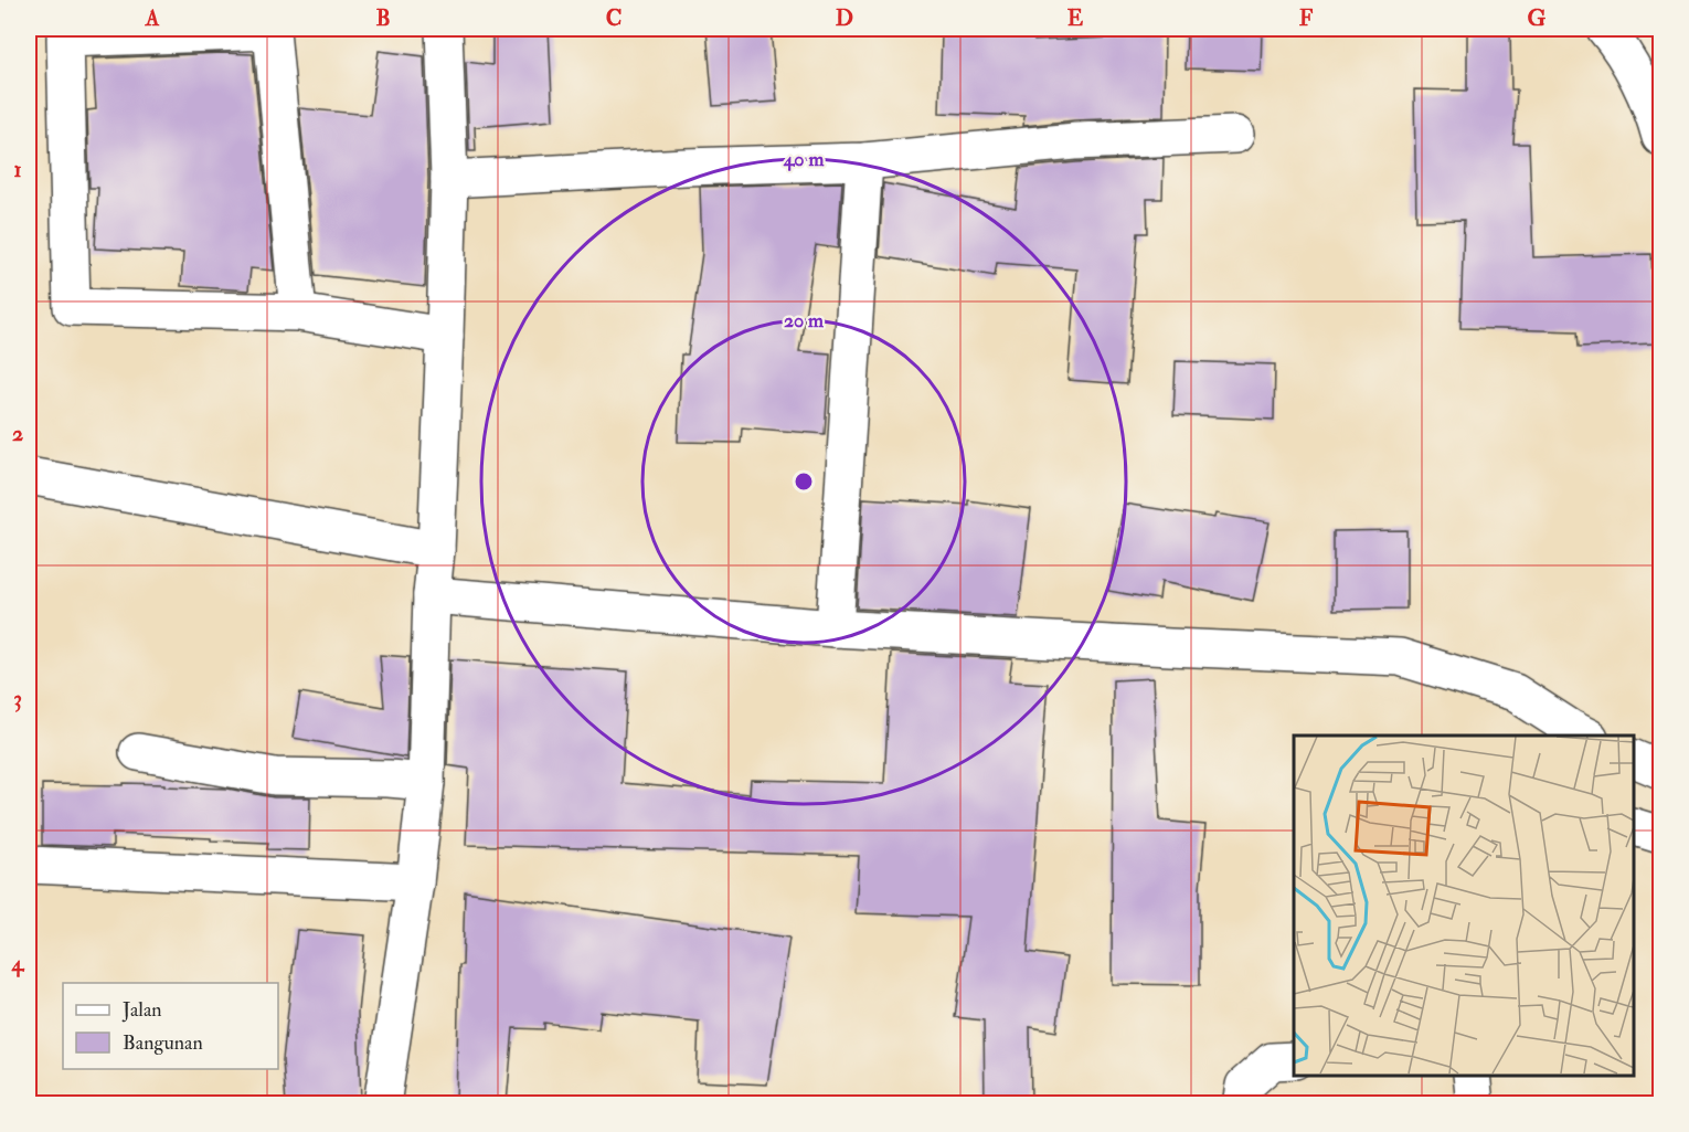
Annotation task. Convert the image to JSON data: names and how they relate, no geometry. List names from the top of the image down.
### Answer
{
  "legend": ["Jalan", "Bangunan"],
  "grid": {
    "columns": [
      "A",
      "B",
      "C",
      "D",
      "E",
      "F",
      "G"
    ],
    "rows": [
      "1",
      "2",
      "3",
      "4"
    ]
  },
  "rings": ["40 m", "20 m"]
}
